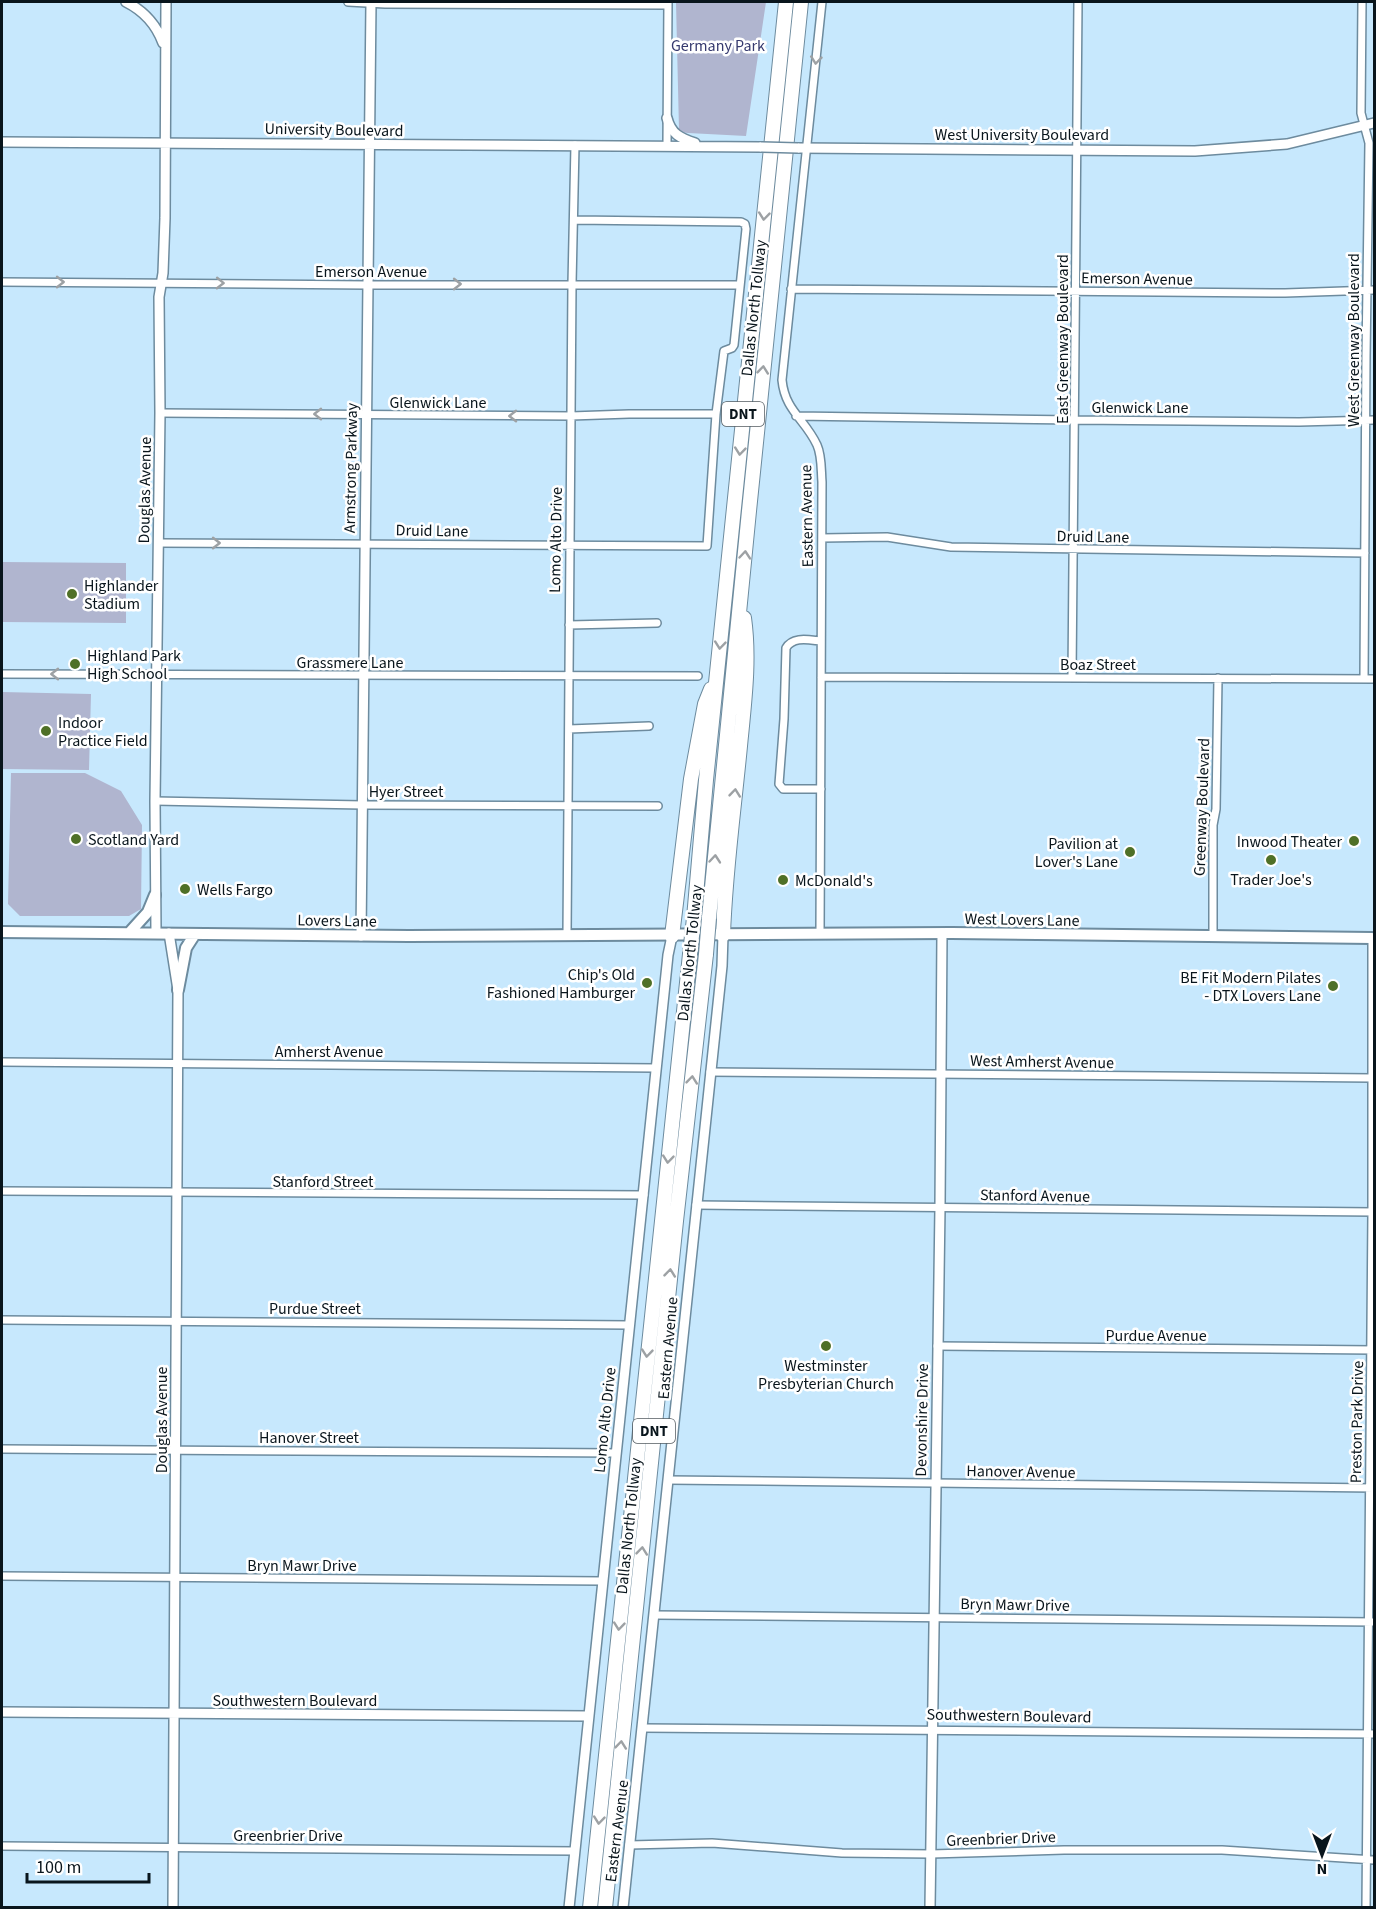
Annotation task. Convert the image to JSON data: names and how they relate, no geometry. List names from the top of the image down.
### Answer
{
  "streets": {
    "highway": ["Dallas North Tollway", "DNT"],
    "main road": ["West Lovers Lane", "Lovers Lane"],
    "street": [
      "University Boulevard",
      "West University Boulevard",
      "Emerson Avenue",
      "East Greenway Boulevard",
      "West Greenway Boulevard",
      "Glenwick Lane",
      "Armstrong Parkway",
      "Douglas Avenue",
      "Eastern Avenue",
      "Druid Lane",
      "Lomo Alto Drive",
      "Grassmere Lane",
      "Boaz Street",
      "Hyer Street",
      "Greenway Boulevard",
      "Amherst Avenue",
      "West Amherst Avenue",
      "Stanford Street",
      "Stanford Avenue",
      "Purdue Street",
      "Purdue Avenue",
      "Devonshire Drive",
      "Preston Park Drive",
      "Hanover Street",
      "Hanover Avenue",
      "Bryn Mawr Drive",
      "Southwestern Boulevard",
      "Greenbrier Drive"
    ]
  },
  "crossings": [
    ["University Boulevard", "West University Boulevard"],
    ["University Boulevard", "Armstrong Parkway"],
    ["University Boulevard", "Douglas Avenue"],
    ["University Boulevard", "Lomo Alto Drive"],
    ["West University Boulevard", "East Greenway Boulevard"],
    ["West University Boulevard", "West Greenway Boulevard"],
    ["West University Boulevard", "Eastern Avenue"],
    ["Emerson Avenue", "East Greenway Boulevard"],
    ["Emerson Avenue", "West Greenway Boulevard"],
    ["Emerson Avenue", "Armstrong Parkway"],
    ["Emerson Avenue", "Douglas Avenue"],
    ["Emerson Avenue", "Eastern Avenue"],
    ["Emerson Avenue", "Lomo Alto Drive"],
    ["East Greenway Boulevard", "Glenwick Lane"],
    ["East Greenway Boulevard", "Druid Lane"],
    ["East Greenway Boulevard", "Boaz Street"],
    ["West Greenway Boulevard", "Glenwick Lane"],
    ["West Greenway Boulevard", "Druid Lane"],
    ["West Greenway Boulevard", "Boaz Street"],
    ["Glenwick Lane", "Armstrong Parkway"],
    ["Glenwick Lane", "Douglas Avenue"],
    ["Glenwick Lane", "Eastern Avenue"],
    ["Glenwick Lane", "Druid Lane"],
    ["Glenwick Lane", "Lomo Alto Drive"],
    ["Armstrong Parkway", "Druid Lane"],
    ["Armstrong Parkway", "Grassmere Lane"],
    ["Armstrong Parkway", "Hyer Street"],
    ["Armstrong Parkway", "Lovers Lane"],
    ["Douglas Avenue", "Druid Lane"],
    ["Douglas Avenue", "Grassmere Lane"],
    ["Douglas Avenue", "Hyer Street"],
    ["Douglas Avenue", "Lovers Lane"],
    ["Douglas Avenue", "Amherst Avenue"],
    ["Douglas Avenue", "Stanford Street"],
    ["Douglas Avenue", "Purdue Street"],
    ["Douglas Avenue", "Hanover Street"],
    ["Douglas Avenue", "Bryn Mawr Drive"],
    ["Douglas Avenue", "Southwestern Boulevard"],
    ["Douglas Avenue", "Greenbrier Drive"],
    ["Eastern Avenue", "Druid Lane"],
    ["Eastern Avenue", "Boaz Street"],
    ["Eastern Avenue", "West Lovers Lane"],
    ["Eastern Avenue", "West Amherst Avenue"],
    ["Eastern Avenue", "Stanford Avenue"],
    ["Eastern Avenue", "Hanover Avenue"],
    ["Eastern Avenue", "Bryn Mawr Drive"],
    ["Eastern Avenue", "Southwestern Boulevard"],
    ["Eastern Avenue", "Greenbrier Drive"],
    ["Druid Lane", "Lomo Alto Drive"],
    ["Lomo Alto Drive", "Grassmere Lane"],
    ["Lomo Alto Drive", "Hyer Street"],
    ["Lomo Alto Drive", "West Lovers Lane"],
    ["Lomo Alto Drive", "Lovers Lane"],
    ["Lomo Alto Drive", "Amherst Avenue"],
    ["Lomo Alto Drive", "Stanford Street"],
    ["Lomo Alto Drive", "Purdue Street"],
    ["Lomo Alto Drive", "Hanover Street"],
    ["Lomo Alto Drive", "Bryn Mawr Drive"],
    ["Lomo Alto Drive", "Southwestern Boulevard"],
    ["Lomo Alto Drive", "Greenbrier Drive"],
    ["Boaz Street", "Greenway Boulevard"],
    ["Greenway Boulevard", "West Lovers Lane"],
    ["West Lovers Lane", "Lovers Lane"],
    ["West Lovers Lane", "Devonshire Drive"],
    ["West Lovers Lane", "Preston Park Drive"],
    ["West Amherst Avenue", "Devonshire Drive"],
    ["West Amherst Avenue", "Preston Park Drive"],
    ["Stanford Avenue", "Devonshire Drive"],
    ["Stanford Avenue", "Preston Park Drive"],
    ["Purdue Avenue", "Devonshire Drive"],
    ["Purdue Avenue", "Preston Park Drive"],
    ["Devonshire Drive", "Hanover Avenue"],
    ["Devonshire Drive", "Bryn Mawr Drive"],
    ["Devonshire Drive", "Southwestern Boulevard"],
    ["Devonshire Drive", "Greenbrier Drive"],
    ["Preston Park Drive", "Hanover Avenue"],
    ["Preston Park Drive", "Bryn Mawr Drive"],
    ["Preston Park Drive", "Southwestern Boulevard"],
    ["Preston Park Drive", "Greenbrier Drive"]
  ],
  "one_way": ["Emerson Avenue", "Glenwick Lane"],
  "parks": ["Germany Park"],
  "places": [
    "Highlander Stadium",
    "Highland Park High School",
    "Indoor Practice Field",
    "Scotland Yard",
    "Inwood Theater",
    "Pavilion at Lover's Lane",
    "Trader Joe's",
    "McDonald's",
    "Wells Fargo",
    "Chip's Old Fashioned Hamburger",
    "BE Fit Modern Pilates - DTX Lovers Lane",
    "Westminster Presbyterian Church"
  ],
  "scale_bar": "100 m",
  "north": "bottom"
}
